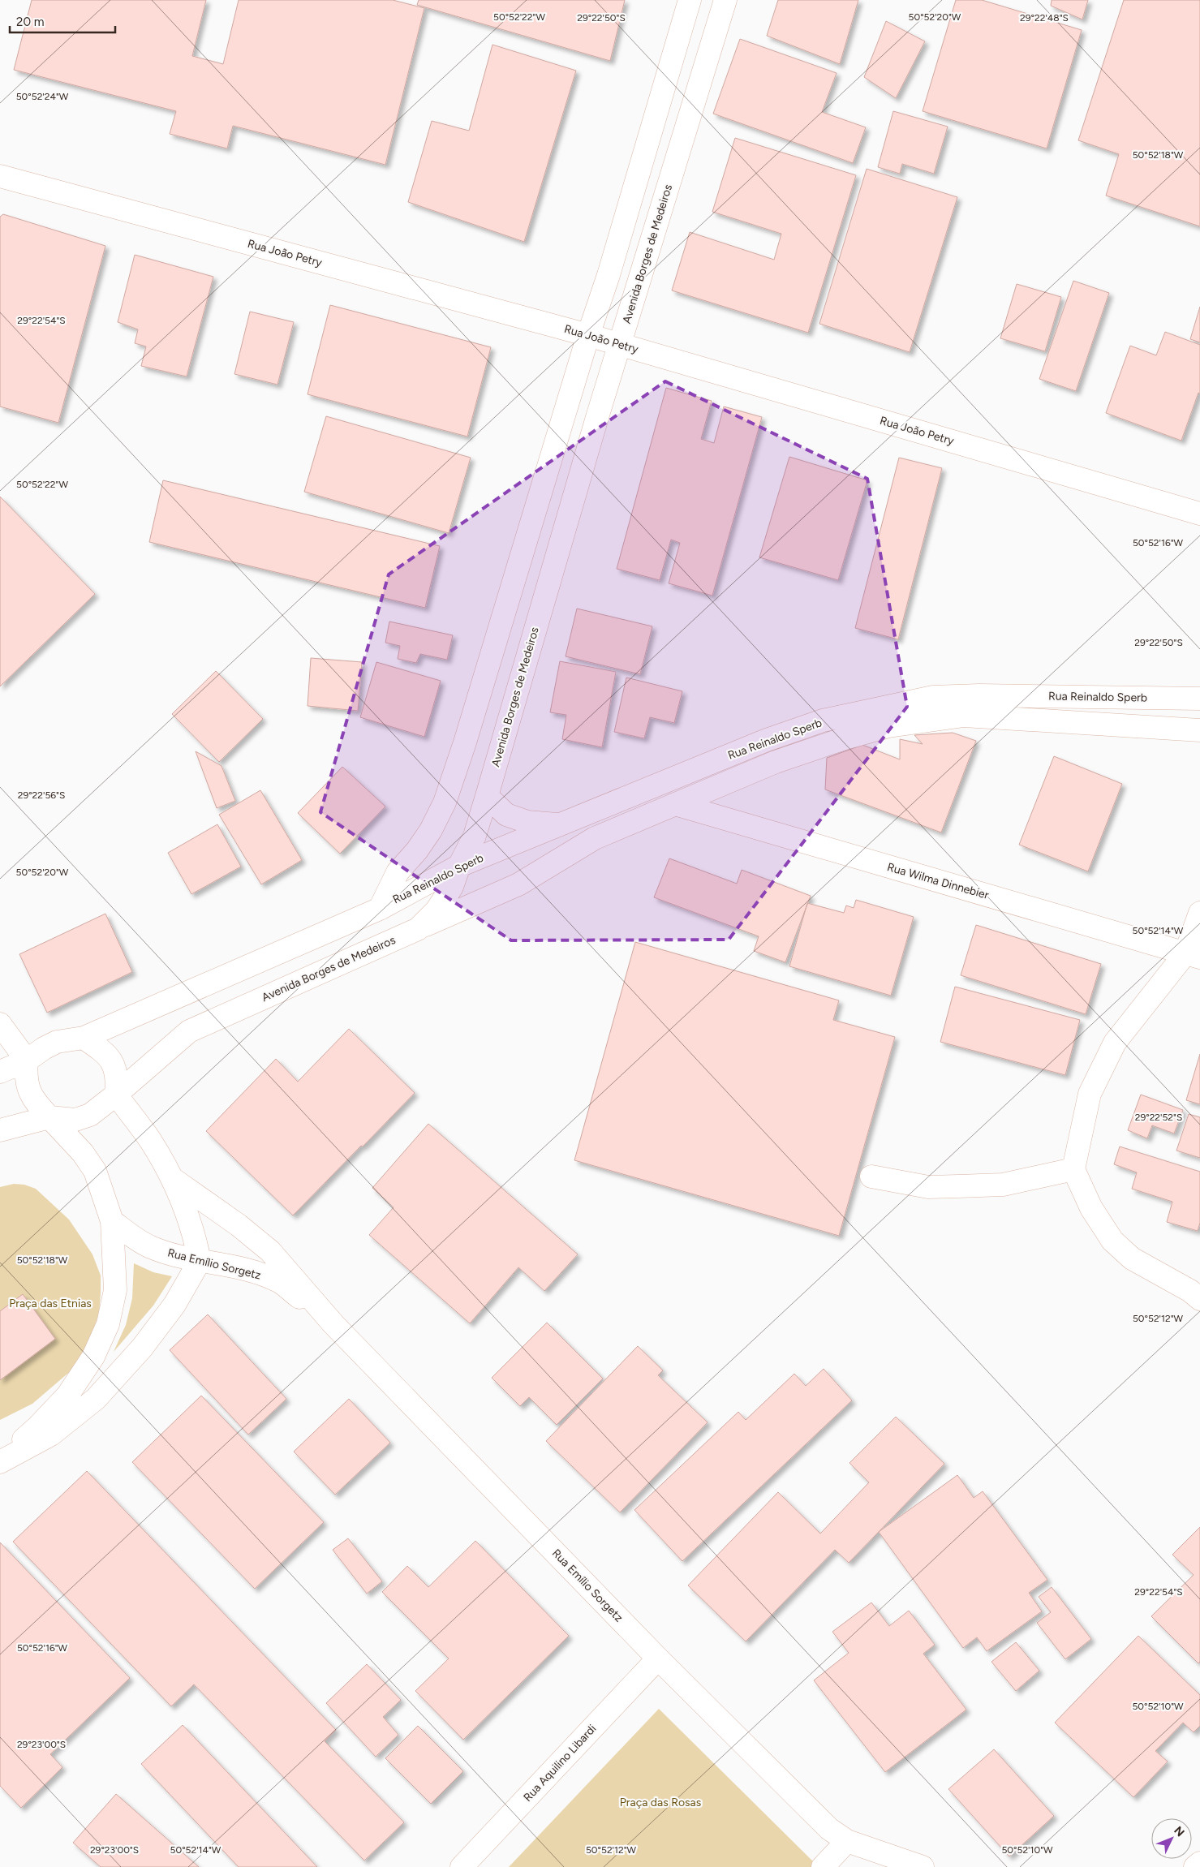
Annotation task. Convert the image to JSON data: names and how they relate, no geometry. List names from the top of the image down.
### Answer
{
  "streets": {
    "main road": [
      "Rua João Petry",
      "Avenida Borges de Medeiros",
      "Rua Reinaldo Sperb",
      "Rua Wilma Dinnebier",
      "Rua Emílio Sorgetz",
      "Rua Aquilino Libardi"
    ]
  },
  "crossings": [
    ["Rua João Petry", "Avenida Borges de Medeiros"],
    ["Avenida Borges de Medeiros", "Rua Reinaldo Sperb"],
    ["Rua Reinaldo Sperb", "Rua Wilma Dinnebier"],
    ["Rua Emílio Sorgetz", "Rua Aquilino Libardi"]
  ],
  "parks": ["Praça das Etnias", "Praça das Rosas"],
  "scale_bar": "20 m",
  "north": "top right",
  "coordinates": [
    "50°52'22\"W",
    "50°52'20\"W",
    "29°22'50\"S",
    "29°22'48\"S",
    "50°52'24\"W",
    "50°52'18\"W",
    "29°22'54\"S",
    "50°52'16\"W",
    "29°22'56\"S",
    "50°52'14\"W",
    "29°22'52\"S",
    "50°52'12\"W",
    "50°52'10\"W",
    "29°23'00\"S"
  ]
}
